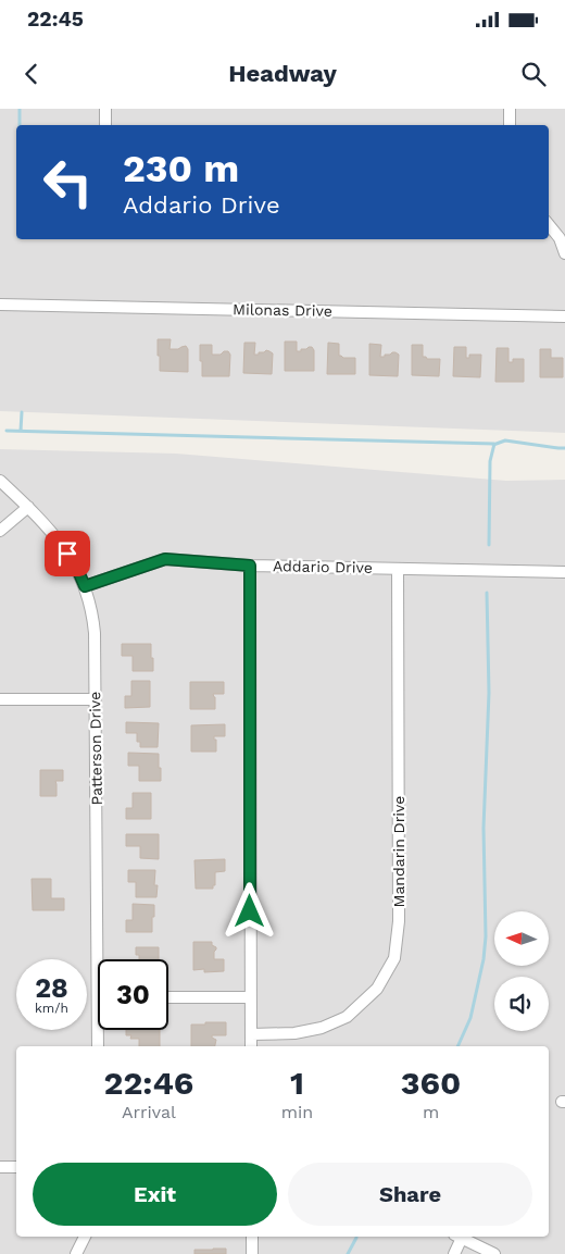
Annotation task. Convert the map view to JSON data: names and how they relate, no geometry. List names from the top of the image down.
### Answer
{
  "streets": {
    "street": [
      "Milonas Drive",
      "Addario Drive",
      "Patterson Drive",
      "Mandarin Drive"
    ]
  },
  "crossings": [
    ["Addario Drive", "Patterson Drive"],
    ["Addario Drive", "Mandarin Drive"]
  ],
  "north": "left",
  "page": {
    "status": "22:45",
    "header": "Headway",
    "turn": ["230 m", "Addario Drive"],
    "speed": "28 km/h",
    "limit": "30",
    "eta": [
      "22:46",
      "Arrival",
      "1",
      "min",
      "360",
      "m"
    ],
    "buttons": ["Exit", "Share"]
  }
}
